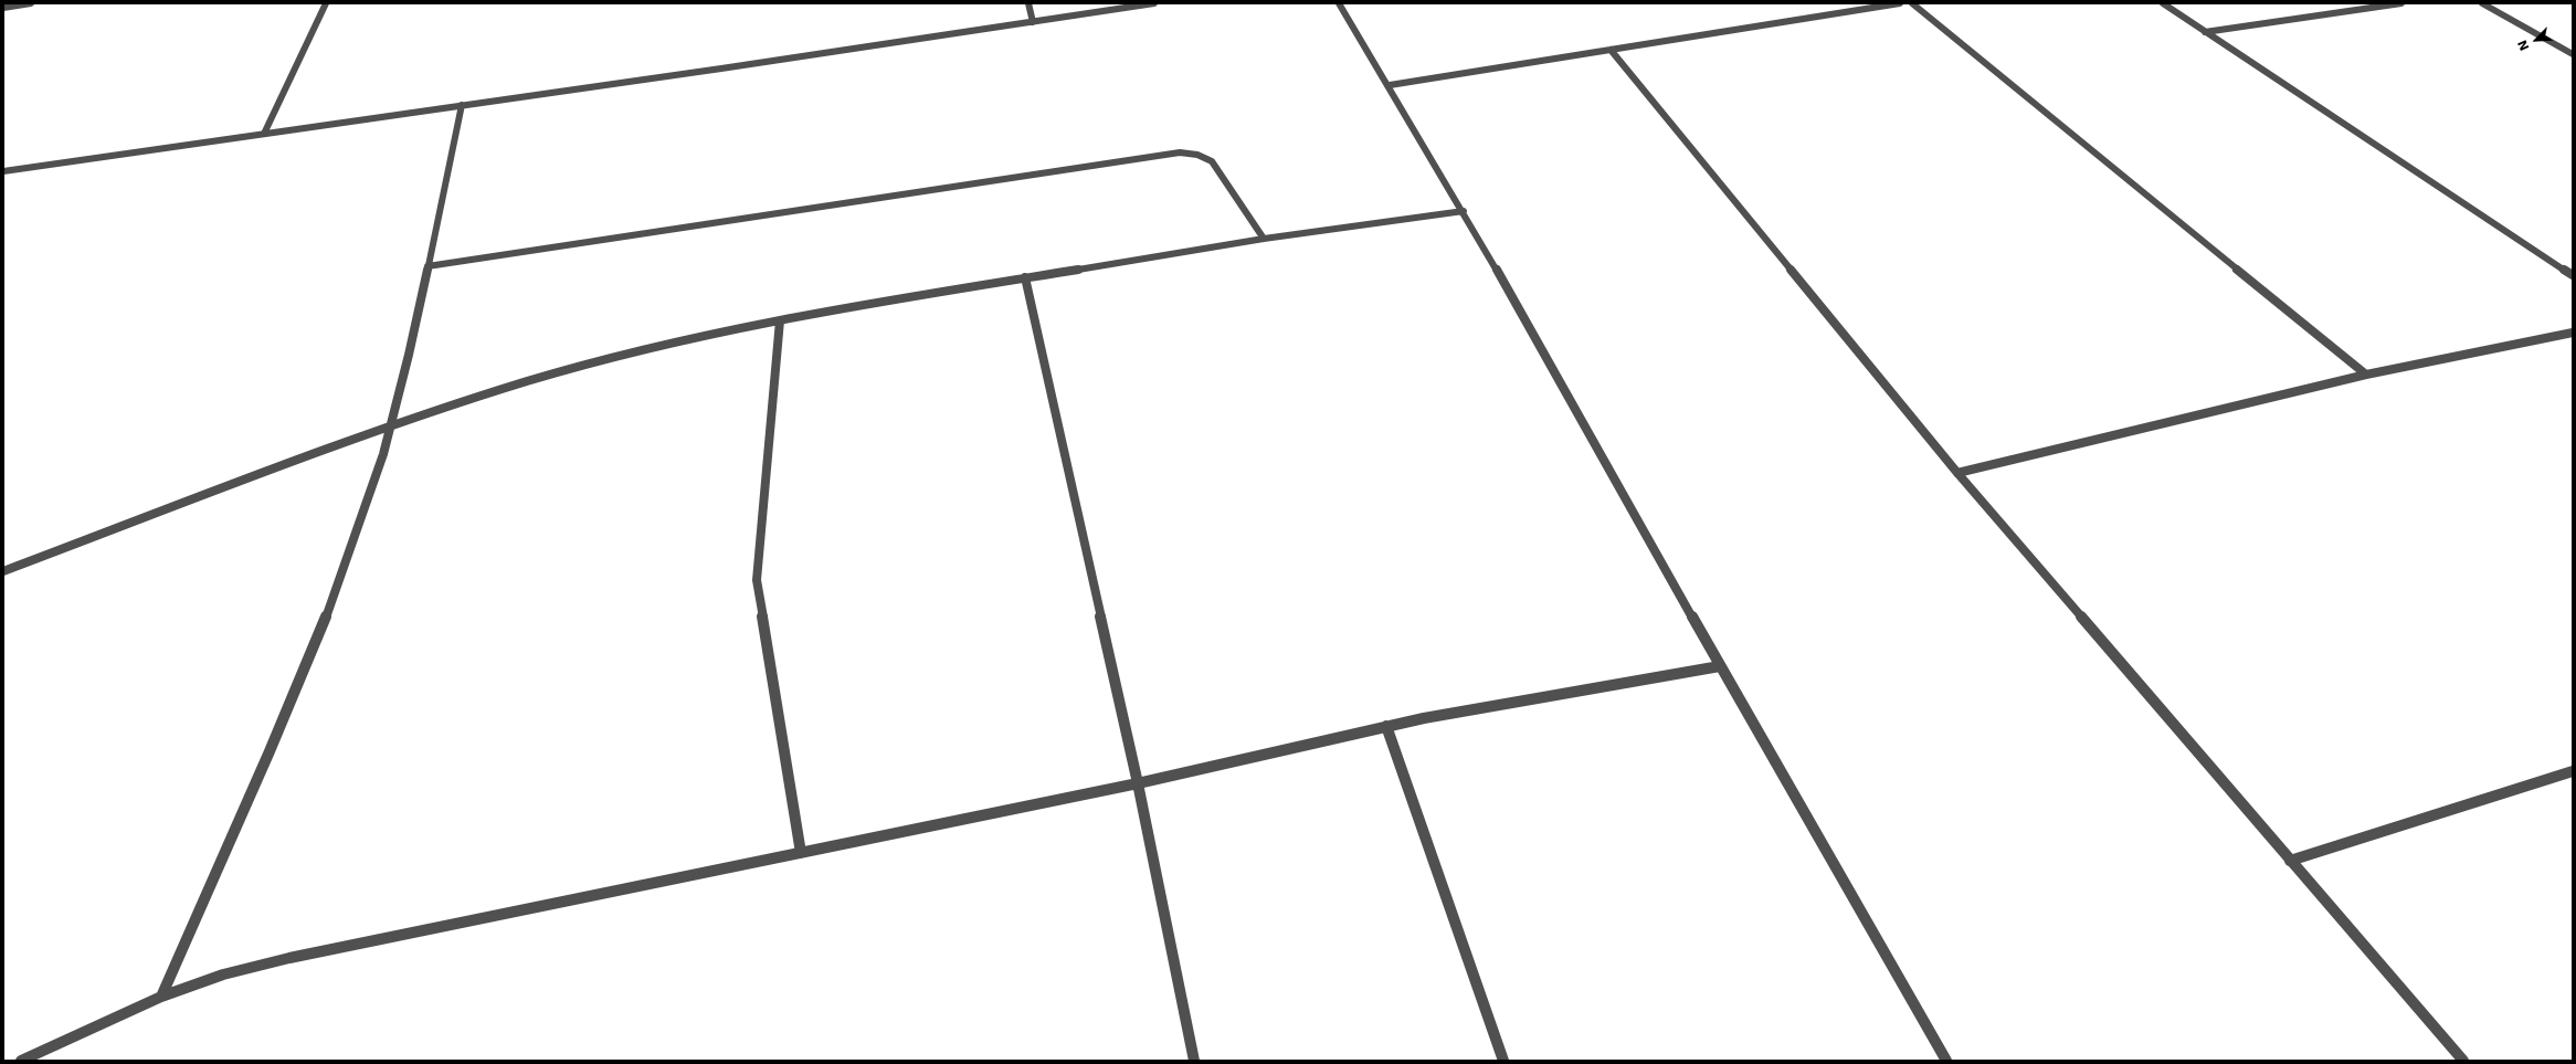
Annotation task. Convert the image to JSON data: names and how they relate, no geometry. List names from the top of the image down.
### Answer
{
  "north": "bottom left"
}
